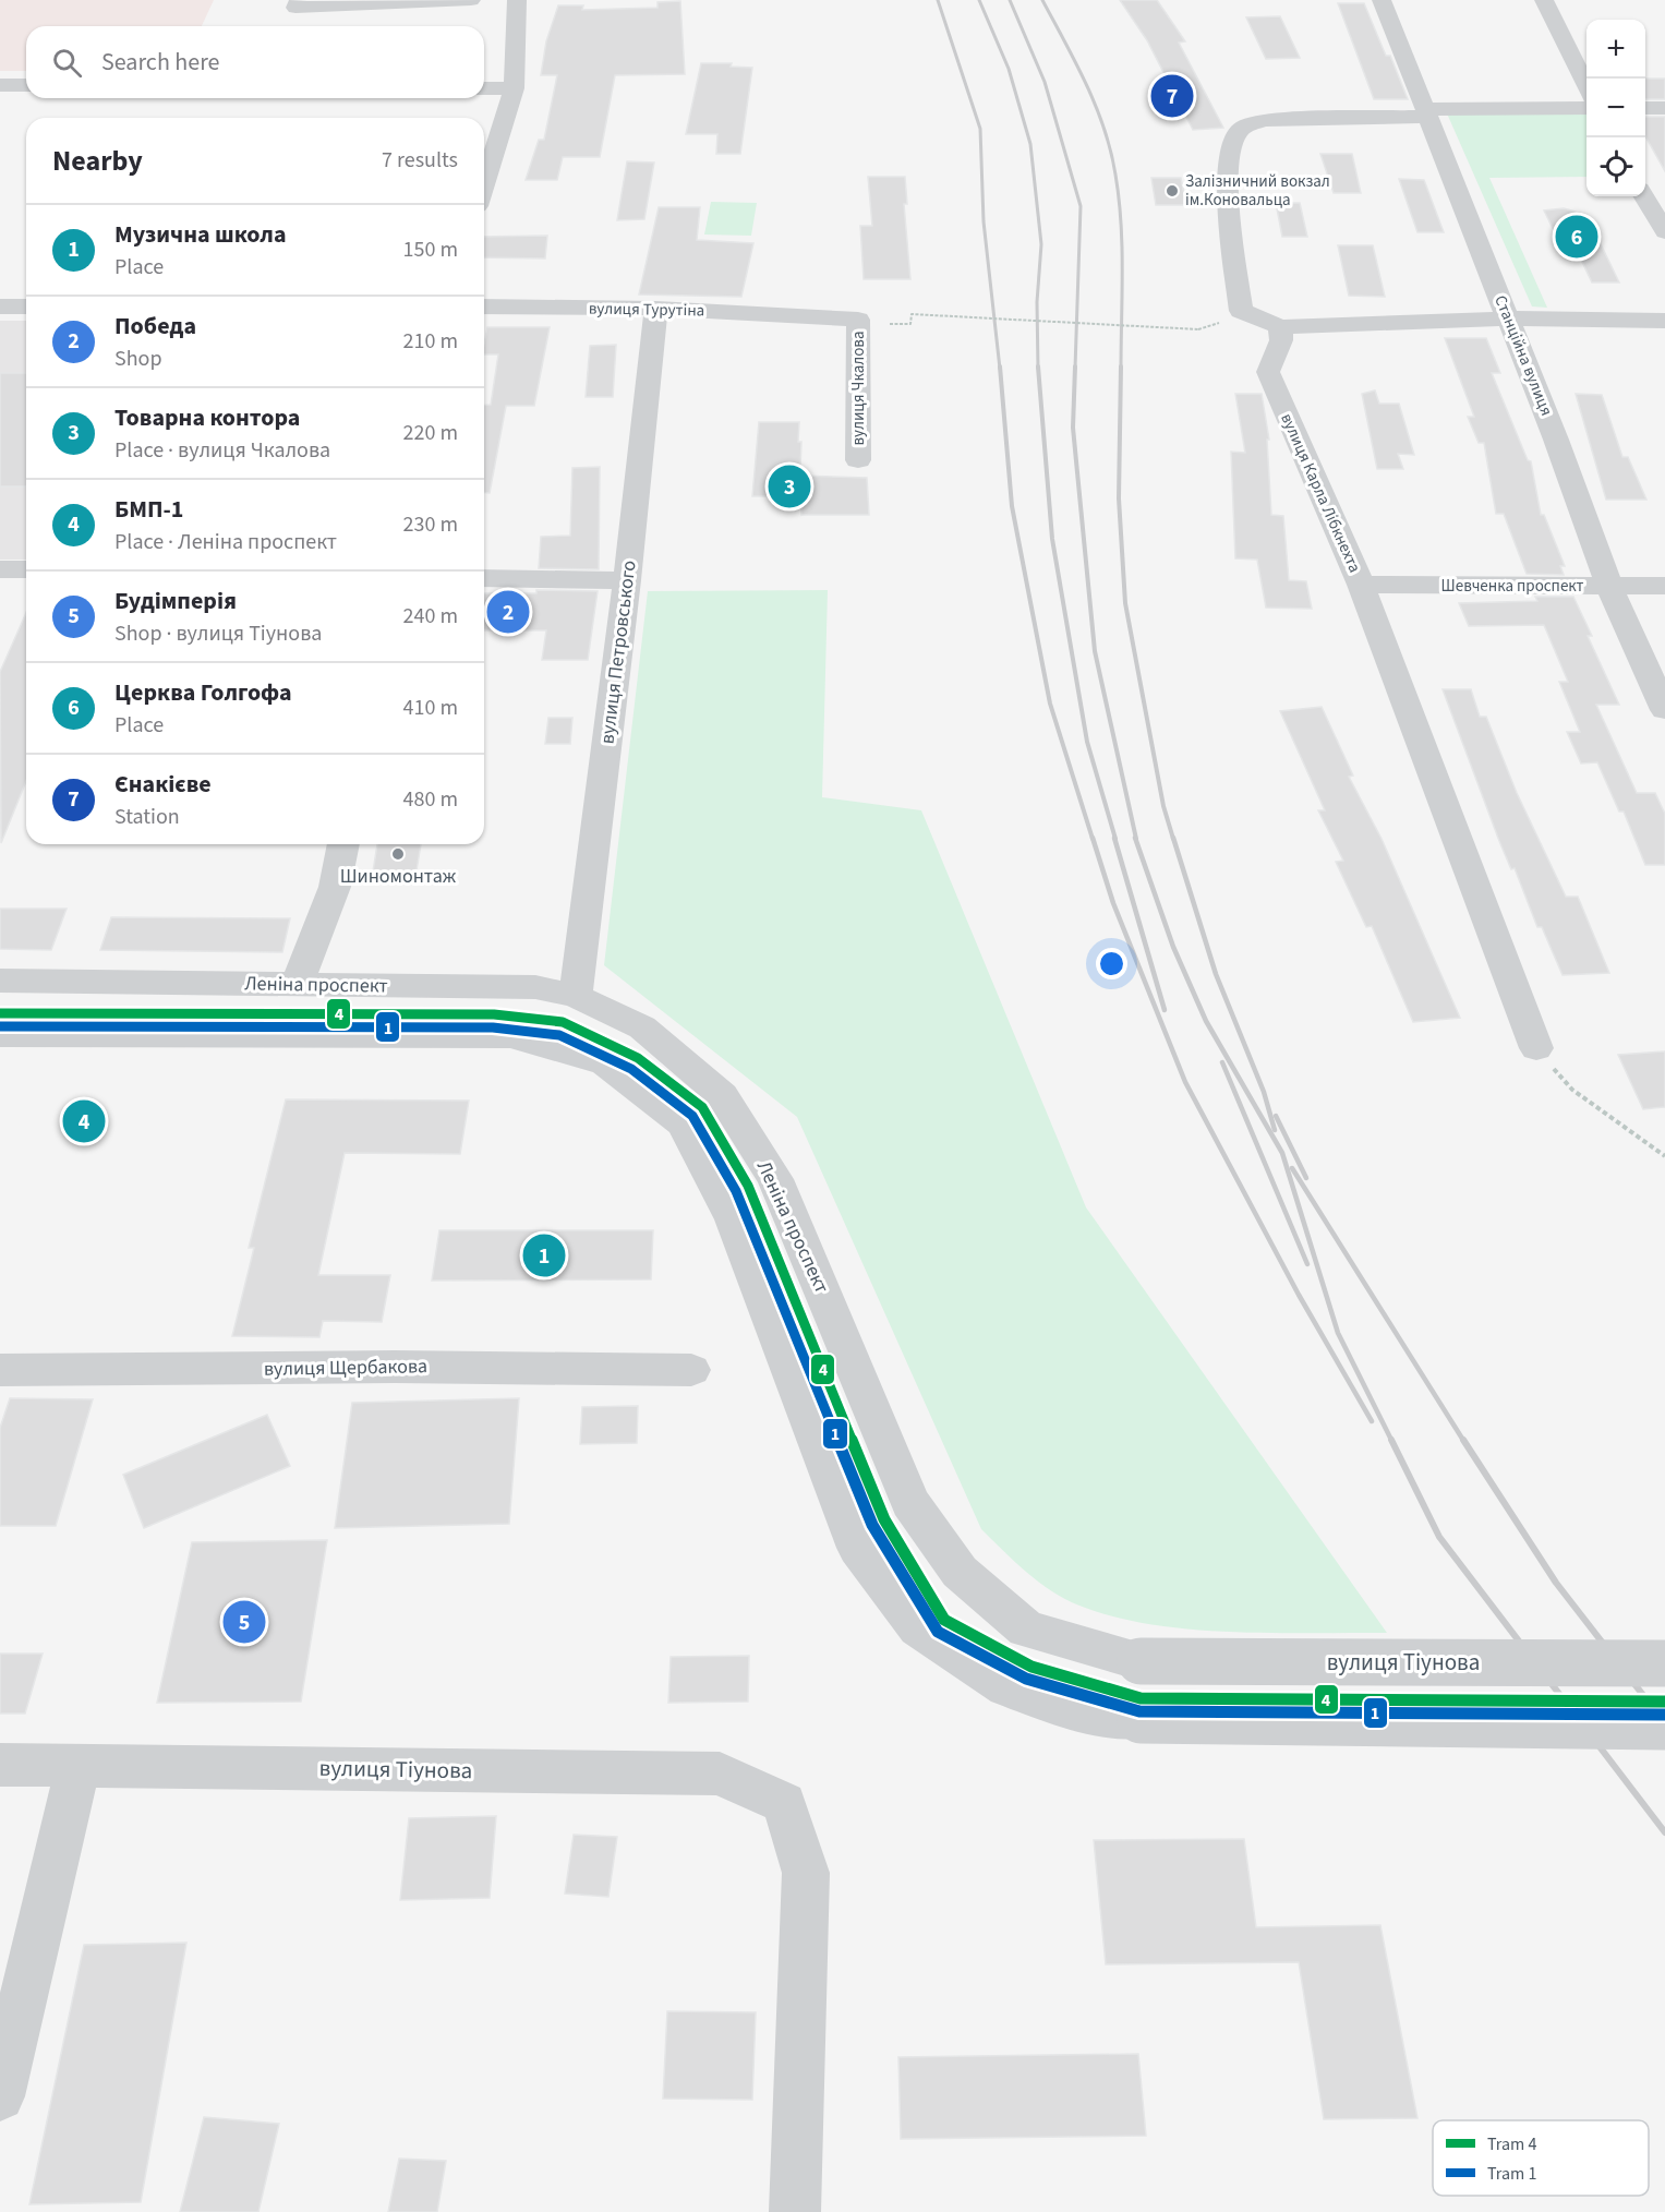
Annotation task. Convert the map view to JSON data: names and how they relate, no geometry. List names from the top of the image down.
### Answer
{
  "streets": {
    "street": [
      "вулиця Турутіна",
      "Станційна вулиця",
      "вулиця Чкалова",
      "вулиця Карла Лібкнехта",
      "Шевченка проспект",
      "вулиця Петровського",
      "Леніна проспект",
      "вулиця Щербакова",
      "вулиця Тіунова"
    ]
  },
  "crossings": [
    ["вулиця Турутіна", "вулиця Чкалова"],
    ["вулиця Турутіна", "вулиця Петровського"],
    ["Станційна вулиця", "Шевченка проспект"],
    ["вулиця Карла Лібкнехта", "Шевченка проспект"],
    ["вулиця Петровського", "Леніна проспект"],
    ["Леніна проспект", "вулиця Тіунова"]
  ],
  "places": ["Залізничний вокзал ім.Коновальца", "Шиномонтаж"],
  "lines": ["tram line 4", "tram line 1"],
  "legend": ["Tram 4", "Tram 1"],
  "page": {
    "map_buttons": ["+", "−"],
    "search": "Search here",
    "pins": [
      "7",
      "6",
      "3",
      "2",
      "4",
      "1",
      "5"
    ],
    "heading": ["Nearby", "7 results"],
    "list": [
      {
        "mark": "1",
        "name": "Музична школа",
        "note": "Place",
        "value": "150 m"
      },
      {
        "mark": "2",
        "name": "Победа",
        "note": "Shop",
        "value": "210 m"
      },
      {
        "mark": "3",
        "name": "Товарна контора",
        "note": "Place · вулиця Чкалова",
        "value": "220 m"
      },
      {
        "mark": "4",
        "name": "БМП-1",
        "note": "Place · Леніна проспект",
        "value": "230 m"
      },
      {
        "mark": "5",
        "name": "Будімперія",
        "note": "Shop · вулиця Тіунова",
        "value": "240 m"
      },
      {
        "mark": "6",
        "name": "Церква Голгофа",
        "note": "Place",
        "value": "410 m"
      },
      {
        "mark": "7",
        "name": "Єнакієве",
        "note": "Station",
        "value": "480 m"
      }
    ]
  }
}
